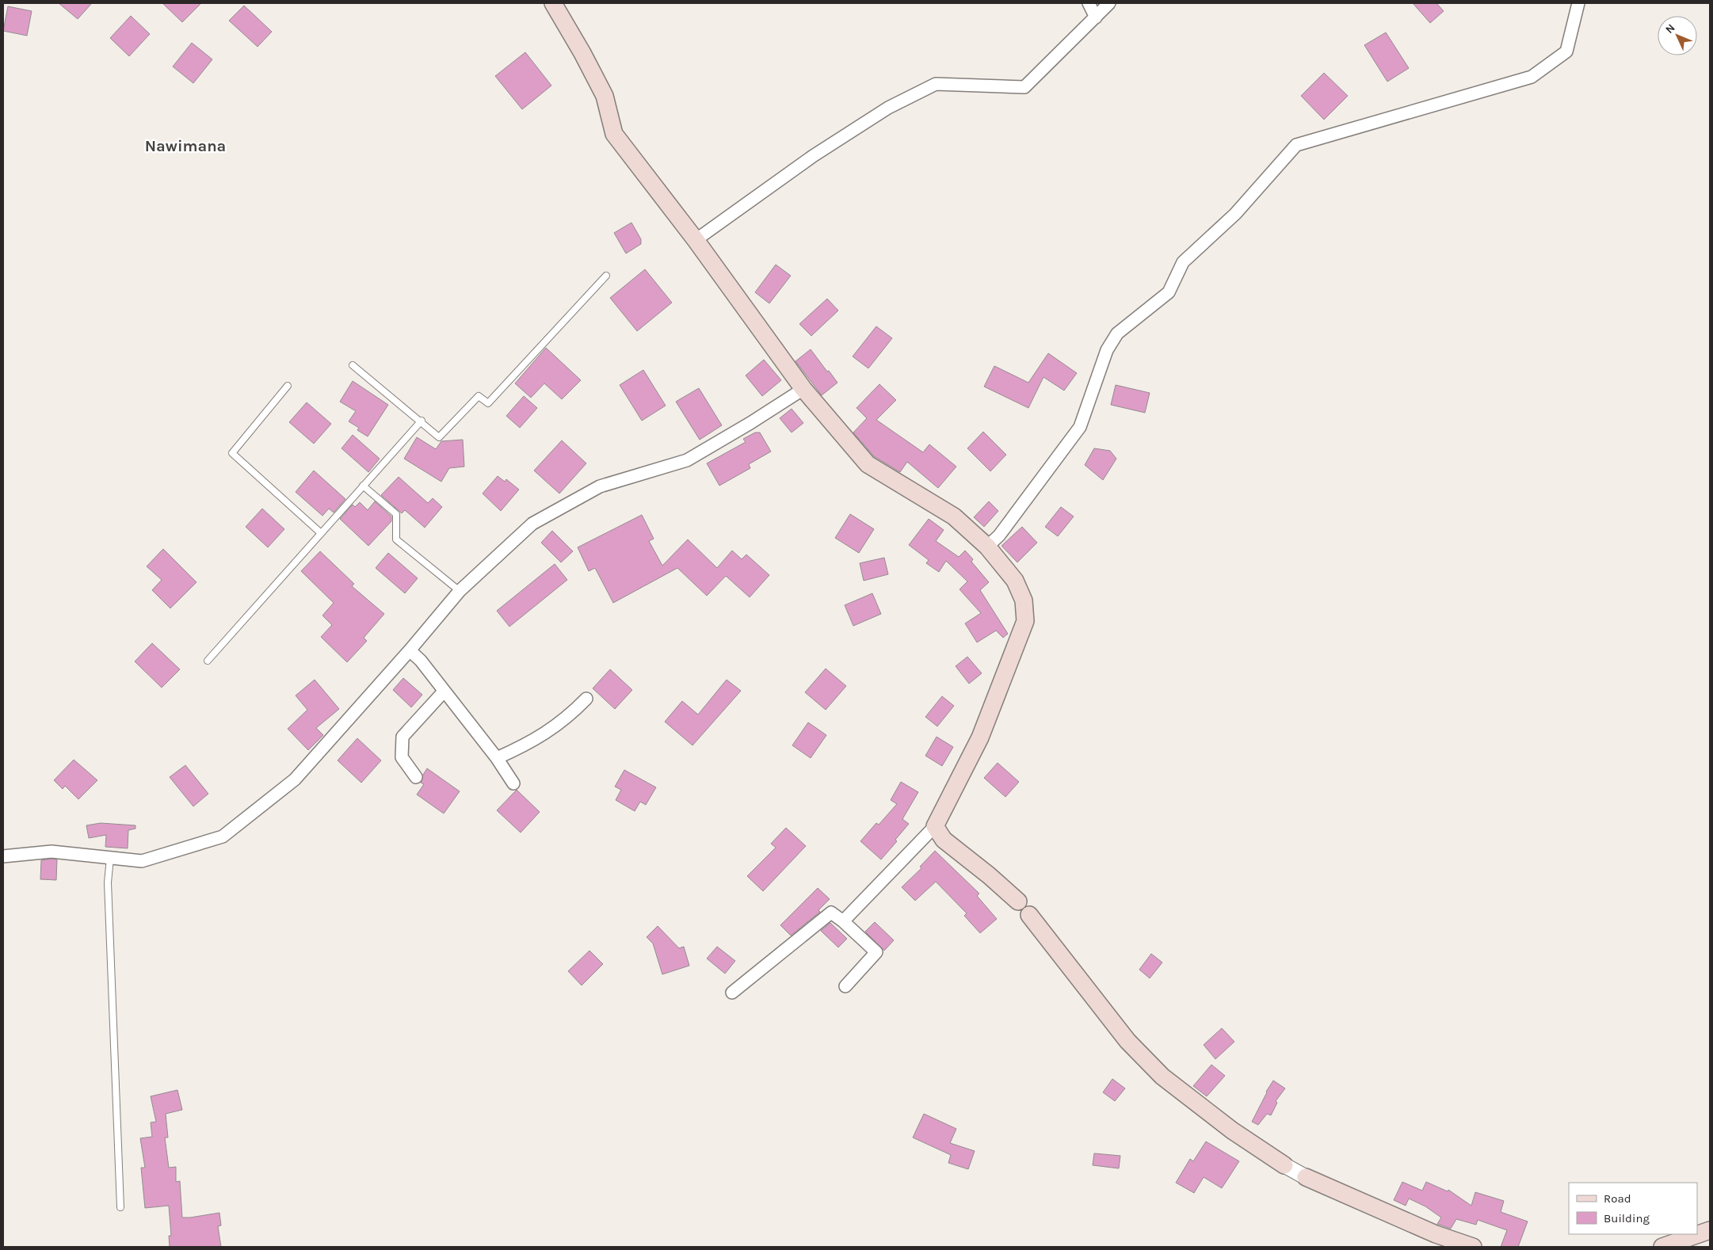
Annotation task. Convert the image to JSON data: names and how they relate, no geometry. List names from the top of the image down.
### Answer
{
  "districts": ["Nawimana"],
  "legend": ["Road", "Building"],
  "north": "top left"
}
